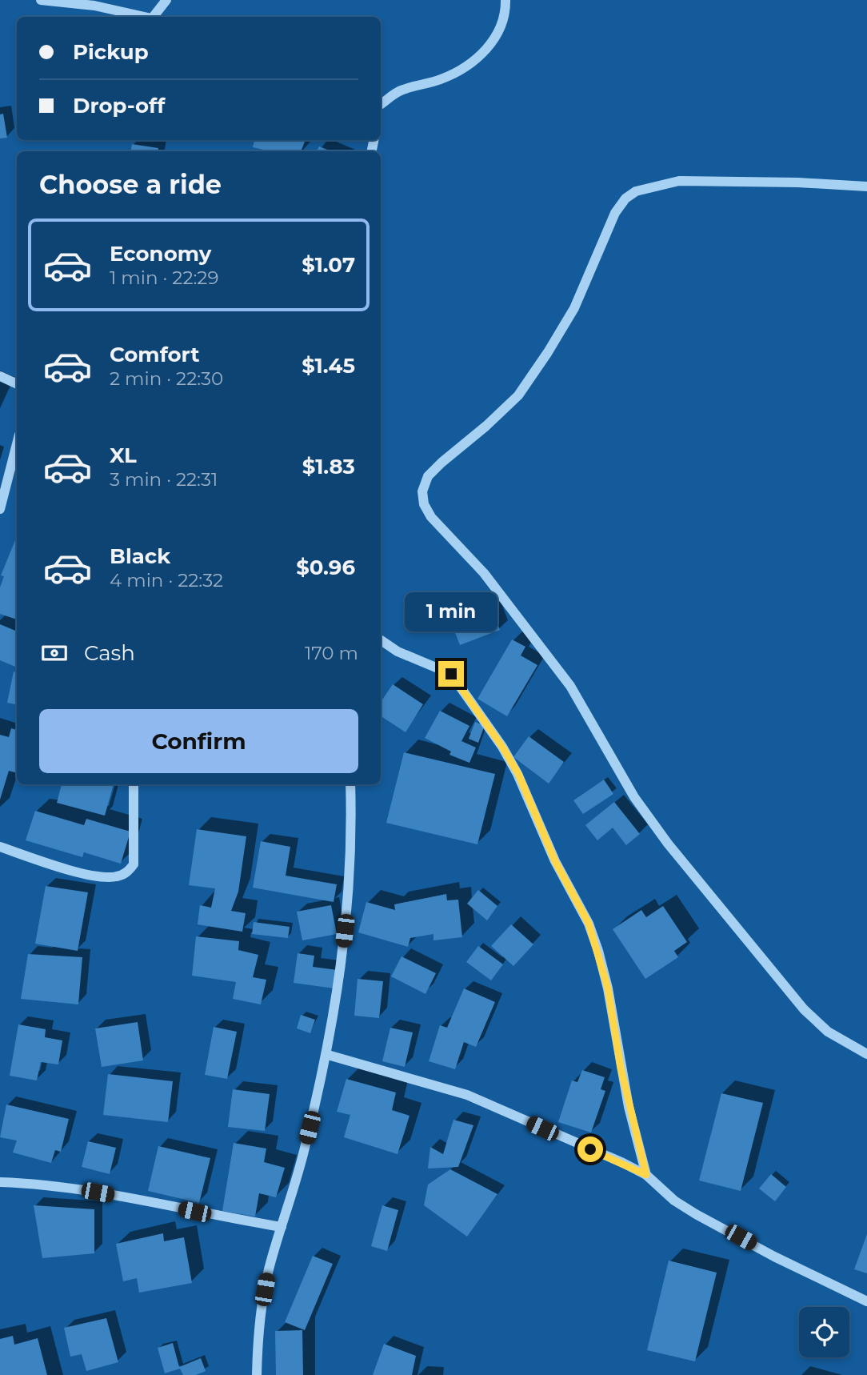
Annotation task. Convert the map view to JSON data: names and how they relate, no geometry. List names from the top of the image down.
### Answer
{
  "page": {
    "banner": ["Pickup", "Drop-off"],
    "heading": "Choose a ride",
    "list": [
      {
        "name": "Economy",
        "note": "1 min · 22:29",
        "value": "$1.07"
      },
      {
        "name": "Comfort",
        "note": "2 min · 22:30",
        "value": "$1.45"
      },
      {
        "name": "XL",
        "note": "3 min · 22:31",
        "value": "$1.83"
      },
      {
        "name": "Black",
        "note": "4 min · 22:32",
        "value": "$0.96"
      }
    ],
    "bubble": "1 min",
    "pay": ["Cash", "170 m"],
    "buttons": "Confirm"
  }
}
